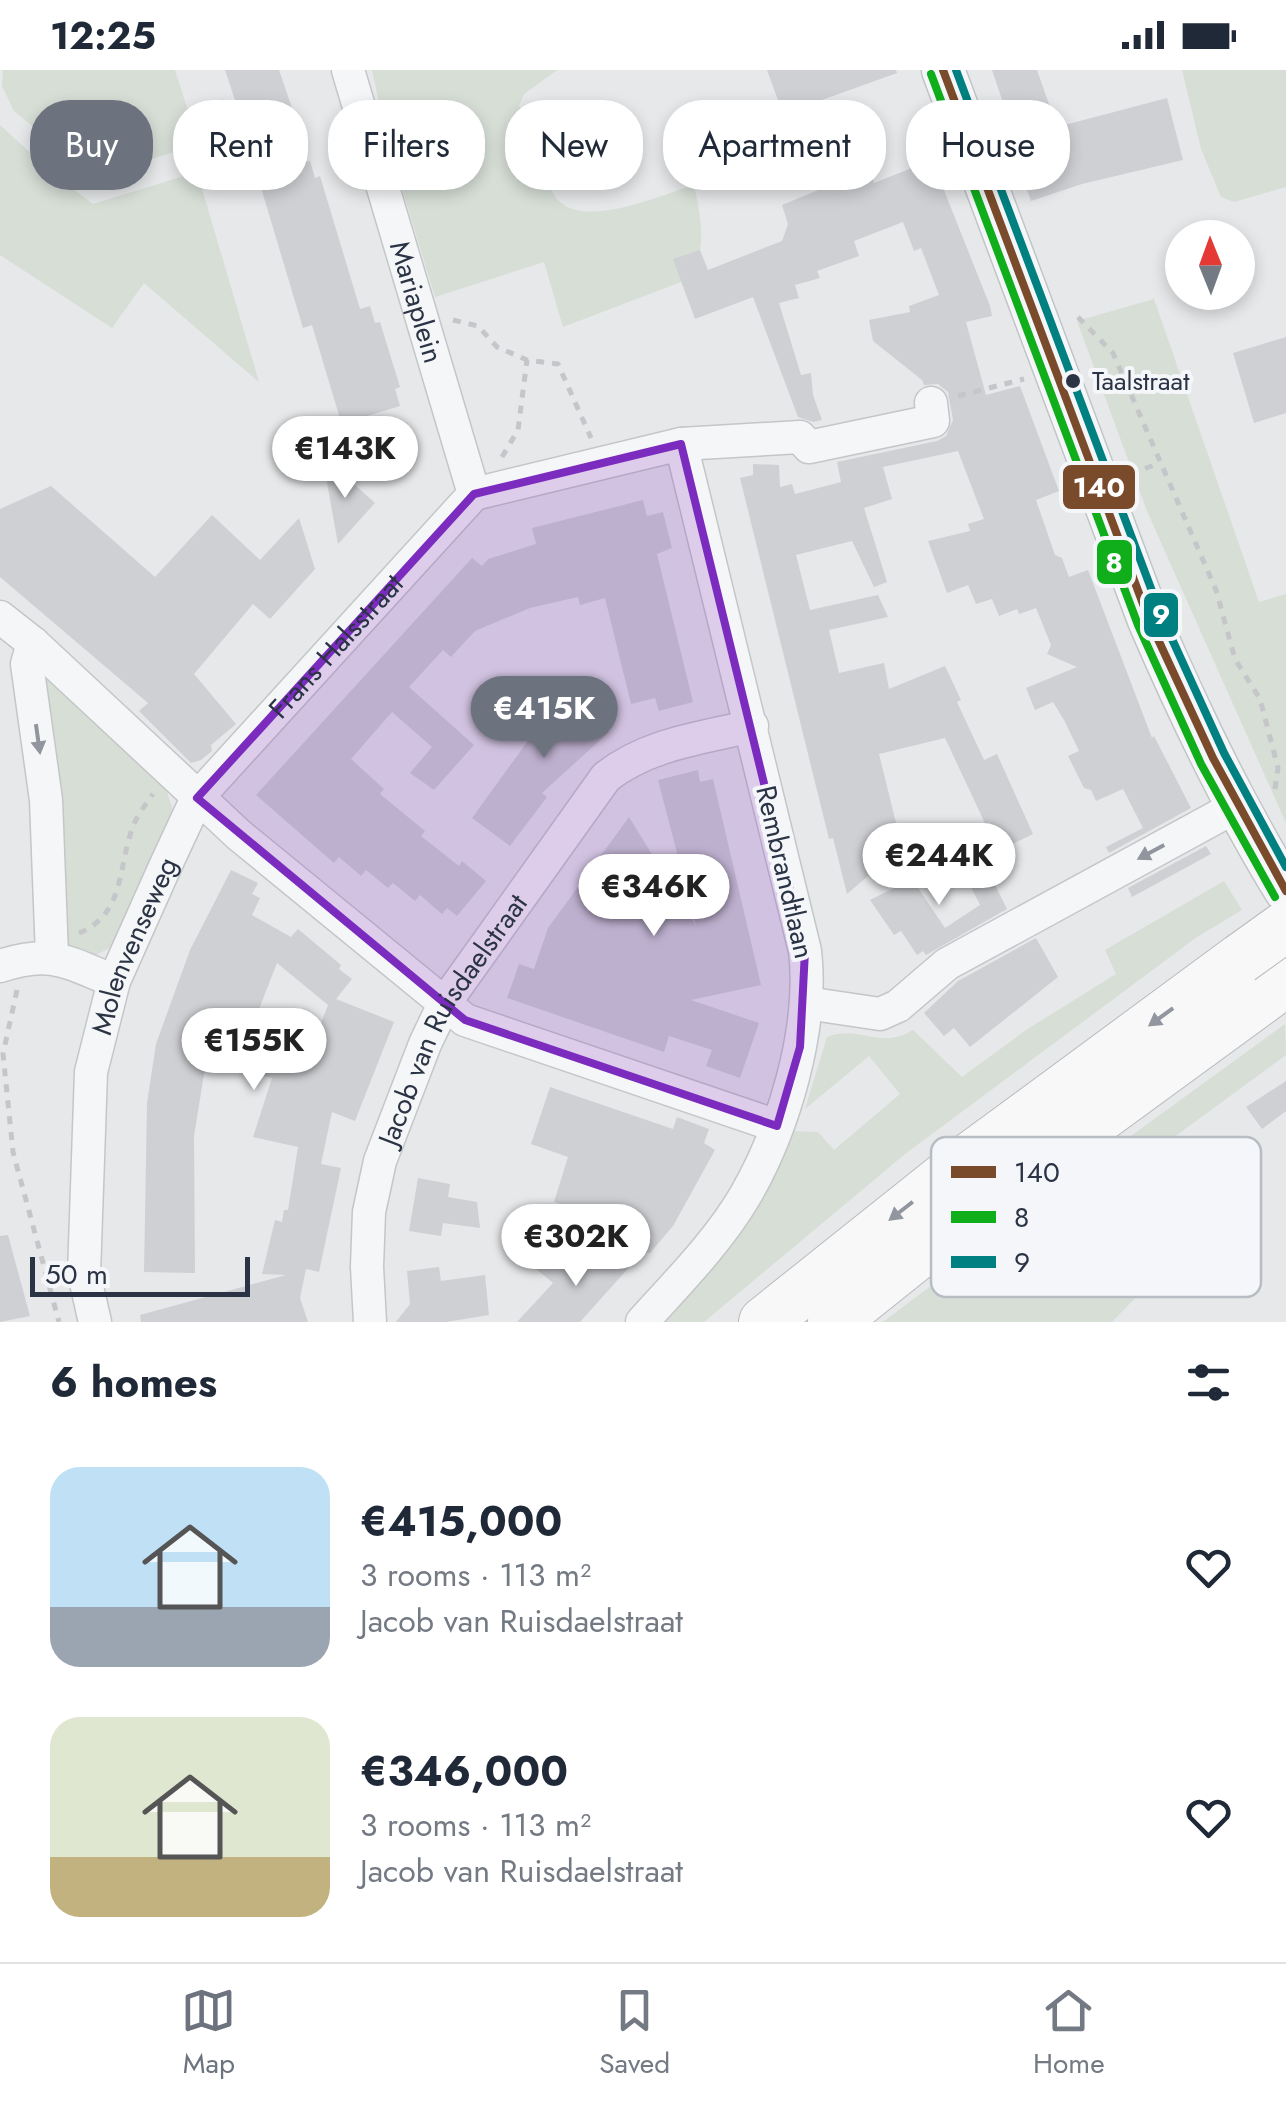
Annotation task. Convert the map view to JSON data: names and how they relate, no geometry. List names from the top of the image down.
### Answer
{
  "streets": {
    "street": [
      "Mariaplein",
      "Frans Halsstraat",
      "Rembrandtlaan",
      "Molenvenseweg",
      "Jacob van Ruisdaelstraat"
    ]
  },
  "crossings": [
    ["Mariaplein", "Frans Halsstraat"],
    ["Frans Halsstraat", "Molenvenseweg"],
    ["Rembrandtlaan", "Jacob van Ruisdaelstraat"]
  ],
  "places": ["Taalstraat"],
  "lines": ["transit line 140", "transit line 9", "transit line 8"],
  "legend": ["140", "8", "9"],
  "scale_bar": "50 m",
  "north": "top",
  "page": {
    "status": "12:25",
    "chip": [
      "Buy",
      "Rent",
      "Filters",
      "New",
      "Apartment",
      "House"
    ],
    "price": [
      "€143K",
      "€415K",
      "€244K",
      "€346K",
      "€155K",
      "€302K"
    ],
    "scale": "50 m",
    "heading": "6 homes",
    "list": [
      {
        "name": "€415,000",
        "note": "3 rooms · 113 m² · Jacob van Ruisdaelstraat"
      },
      {
        "name": "€346,000",
        "note": "3 rooms · 113 m² · Jacob van Ruisdaelstraat"
      }
    ],
    "tabs": ["Map", "Saved", "Home"]
  }
}
